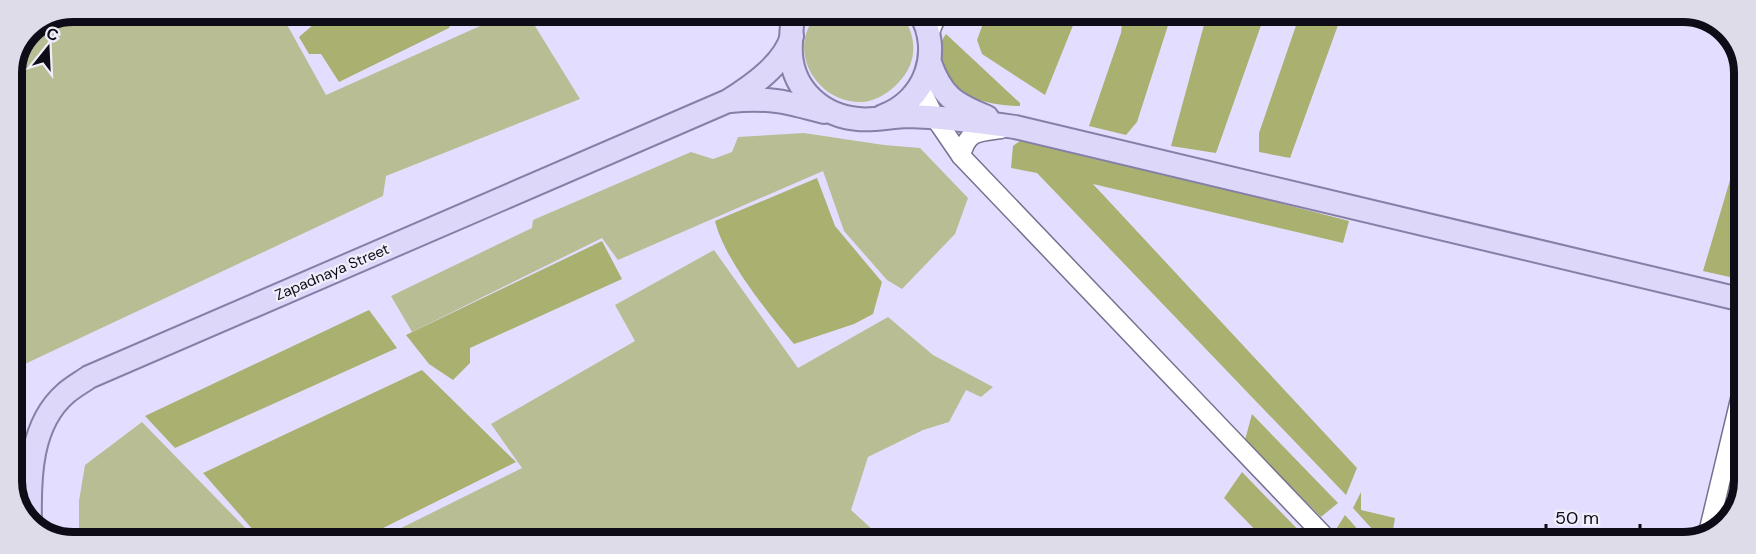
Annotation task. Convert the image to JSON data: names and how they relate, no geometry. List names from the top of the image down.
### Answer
{
  "streets": {
    "main road": ["Zapadnaya Street"]
  },
  "scale_bar": "50 m",
  "north": "top"
}
